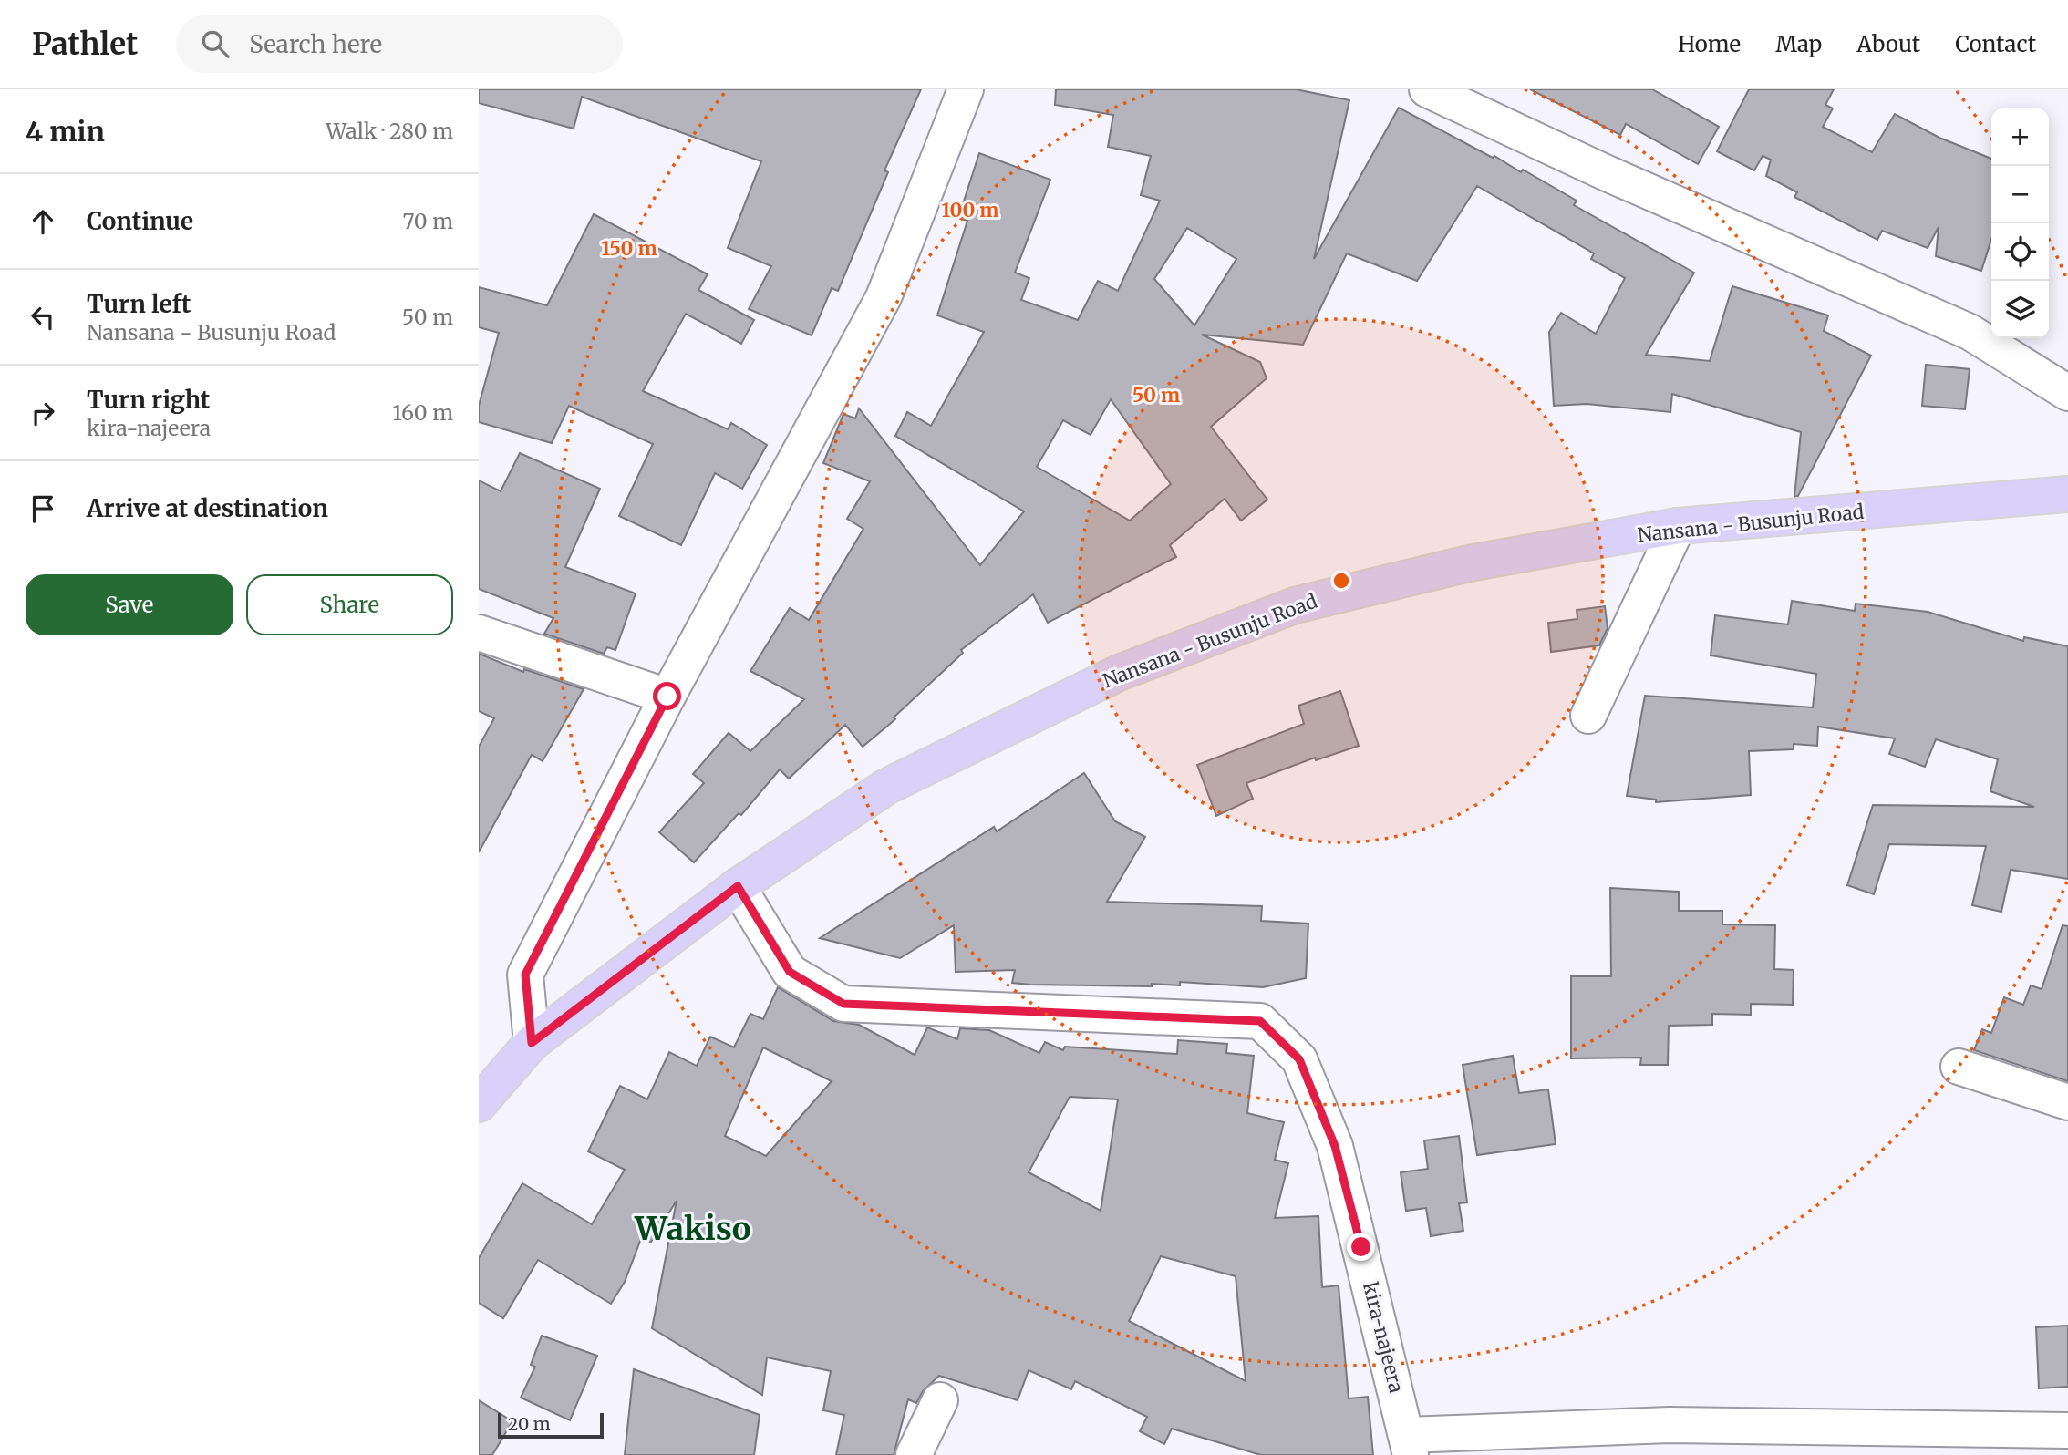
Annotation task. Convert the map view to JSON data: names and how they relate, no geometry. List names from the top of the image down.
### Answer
{
  "streets": {
    "main road": ["Nansana - Busunju Road"],
    "street": ["kira-najeera"]
  },
  "crossings": [
    ["Nansana - Busunju Road", "kira-najeera"]
  ],
  "districts": ["Wakiso"],
  "scale_bar": "20 m",
  "page": {
    "header": "Pathlet",
    "search": "Search here",
    "nav": [
      "Home",
      "Map",
      "About",
      "Contact"
    ],
    "heading": ["4 min", "Walk · 280 m"],
    "map_buttons": ["+", "−"],
    "list": [
      ["Continue", "70 m"],
      ["Turn left", "Nansana - Busunju Road", "50 m"],
      ["Turn right", "kira-najeera", "160 m"],
      "Arrive at destination"
    ],
    "buttons": ["Save", "Share"],
    "scale": "20 m"
  },
  "rings": ["100 m", "150 m", "50 m"]
}
